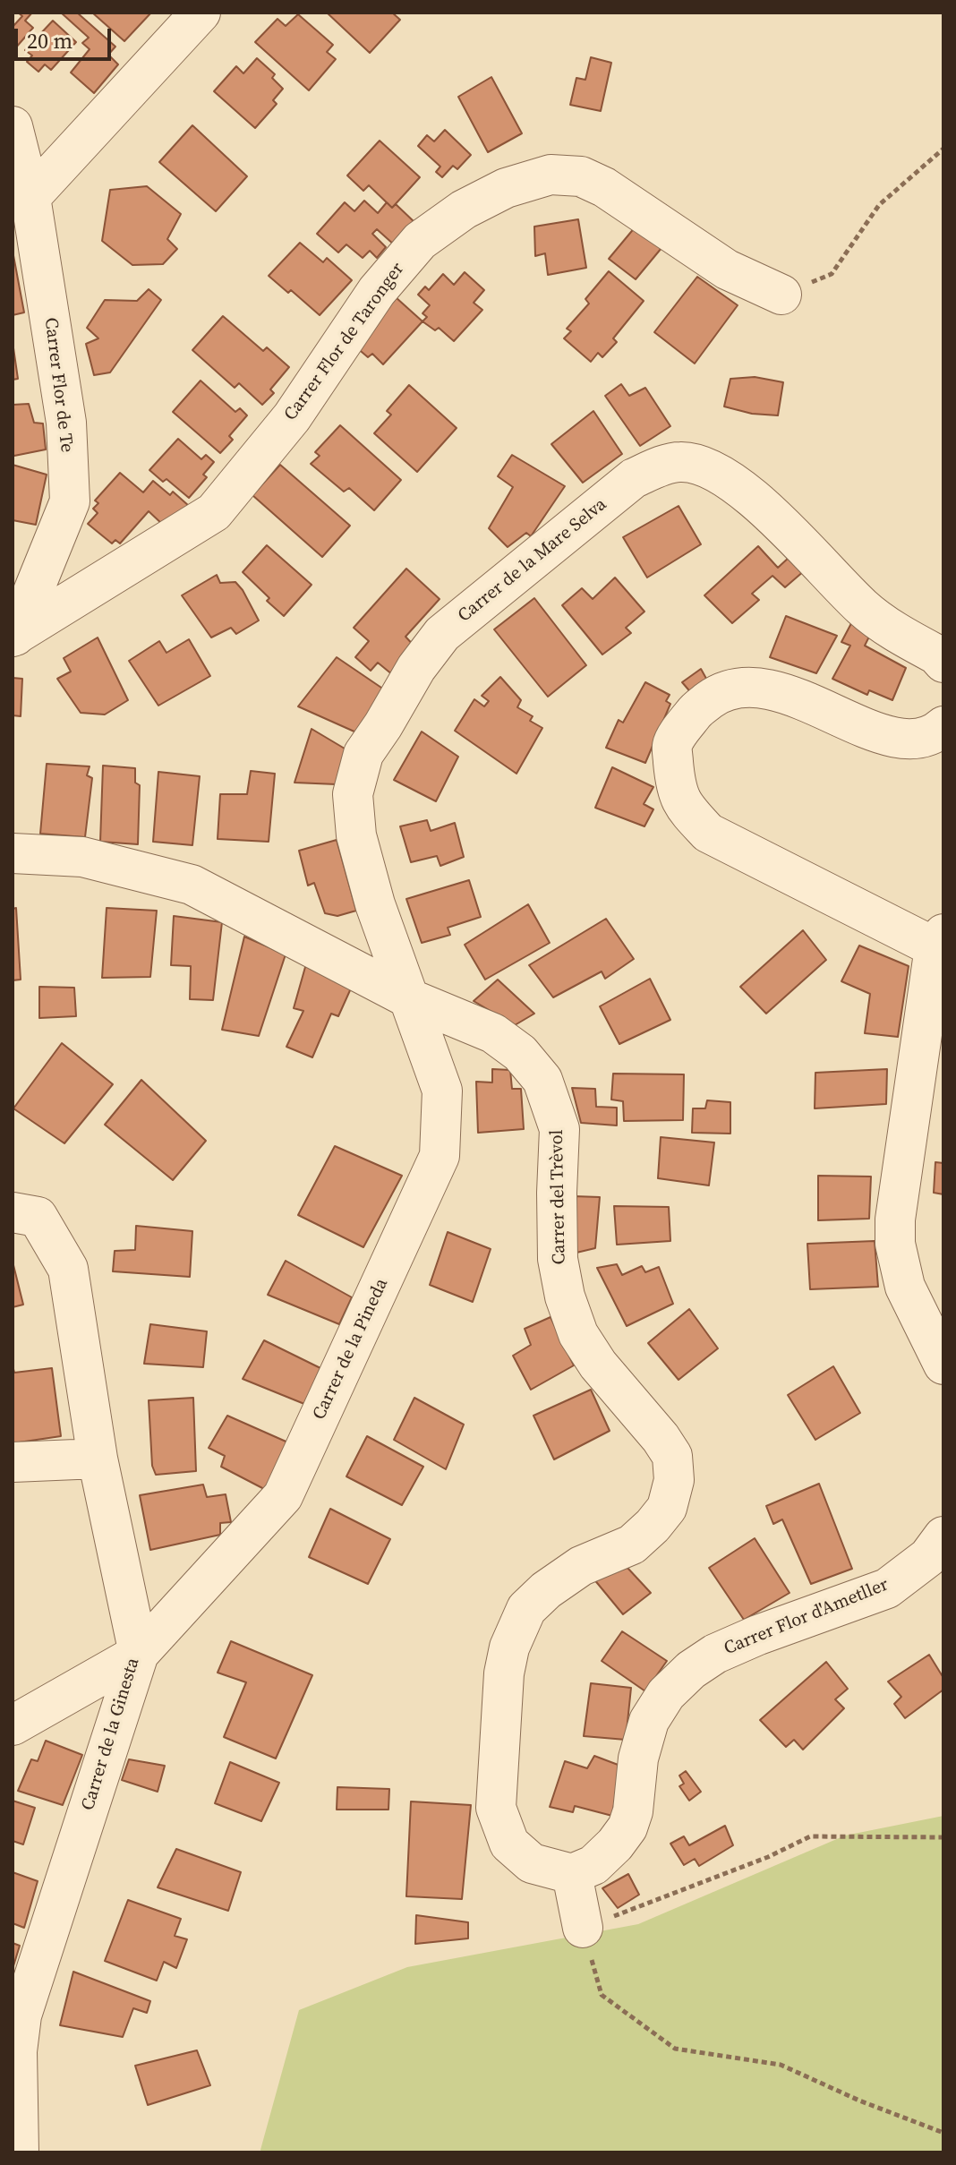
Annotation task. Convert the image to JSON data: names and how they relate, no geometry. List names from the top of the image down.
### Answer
{
  "streets": {
    "street": [
      "Carrer Flor de Taronger",
      "Carrer Flor de Te",
      "Carrer de la Mare Selva",
      "Carrer del Trèvol",
      "Carrer de la Pineda",
      "Carrer Flor d'Ametller",
      "Carrer de la Ginesta"
    ]
  },
  "crossings": [
    ["Carrer Flor de Taronger", "Carrer Flor de Te"],
    ["Carrer de la Mare Selva", "Carrer del Trèvol"],
    ["Carrer de la Mare Selva", "Carrer de la Pineda"],
    ["Carrer del Trèvol", "Carrer de la Pineda"],
    ["Carrer del Trèvol", "Carrer Flor d'Ametller"],
    ["Carrer de la Pineda", "Carrer de la Ginesta"]
  ],
  "scale_bar": "20 m"
}
